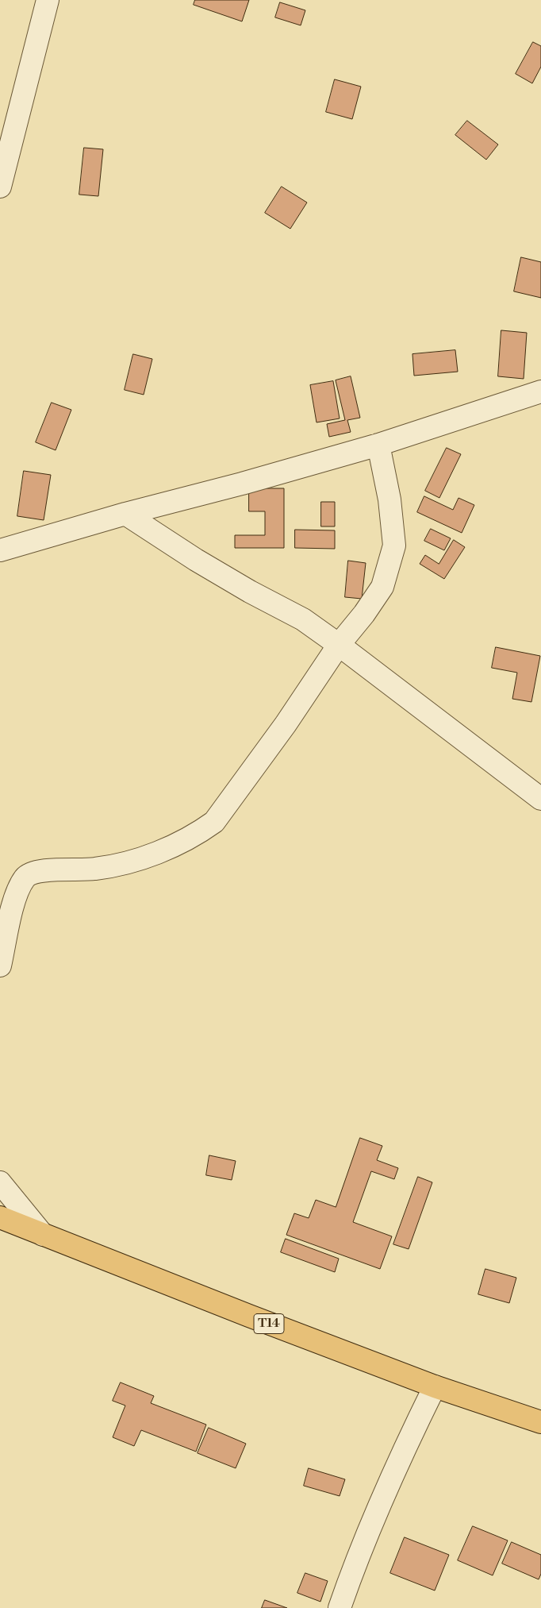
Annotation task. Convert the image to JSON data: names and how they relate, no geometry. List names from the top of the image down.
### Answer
{
  "streets": {
    "highway": ["T14"]
  }
}
